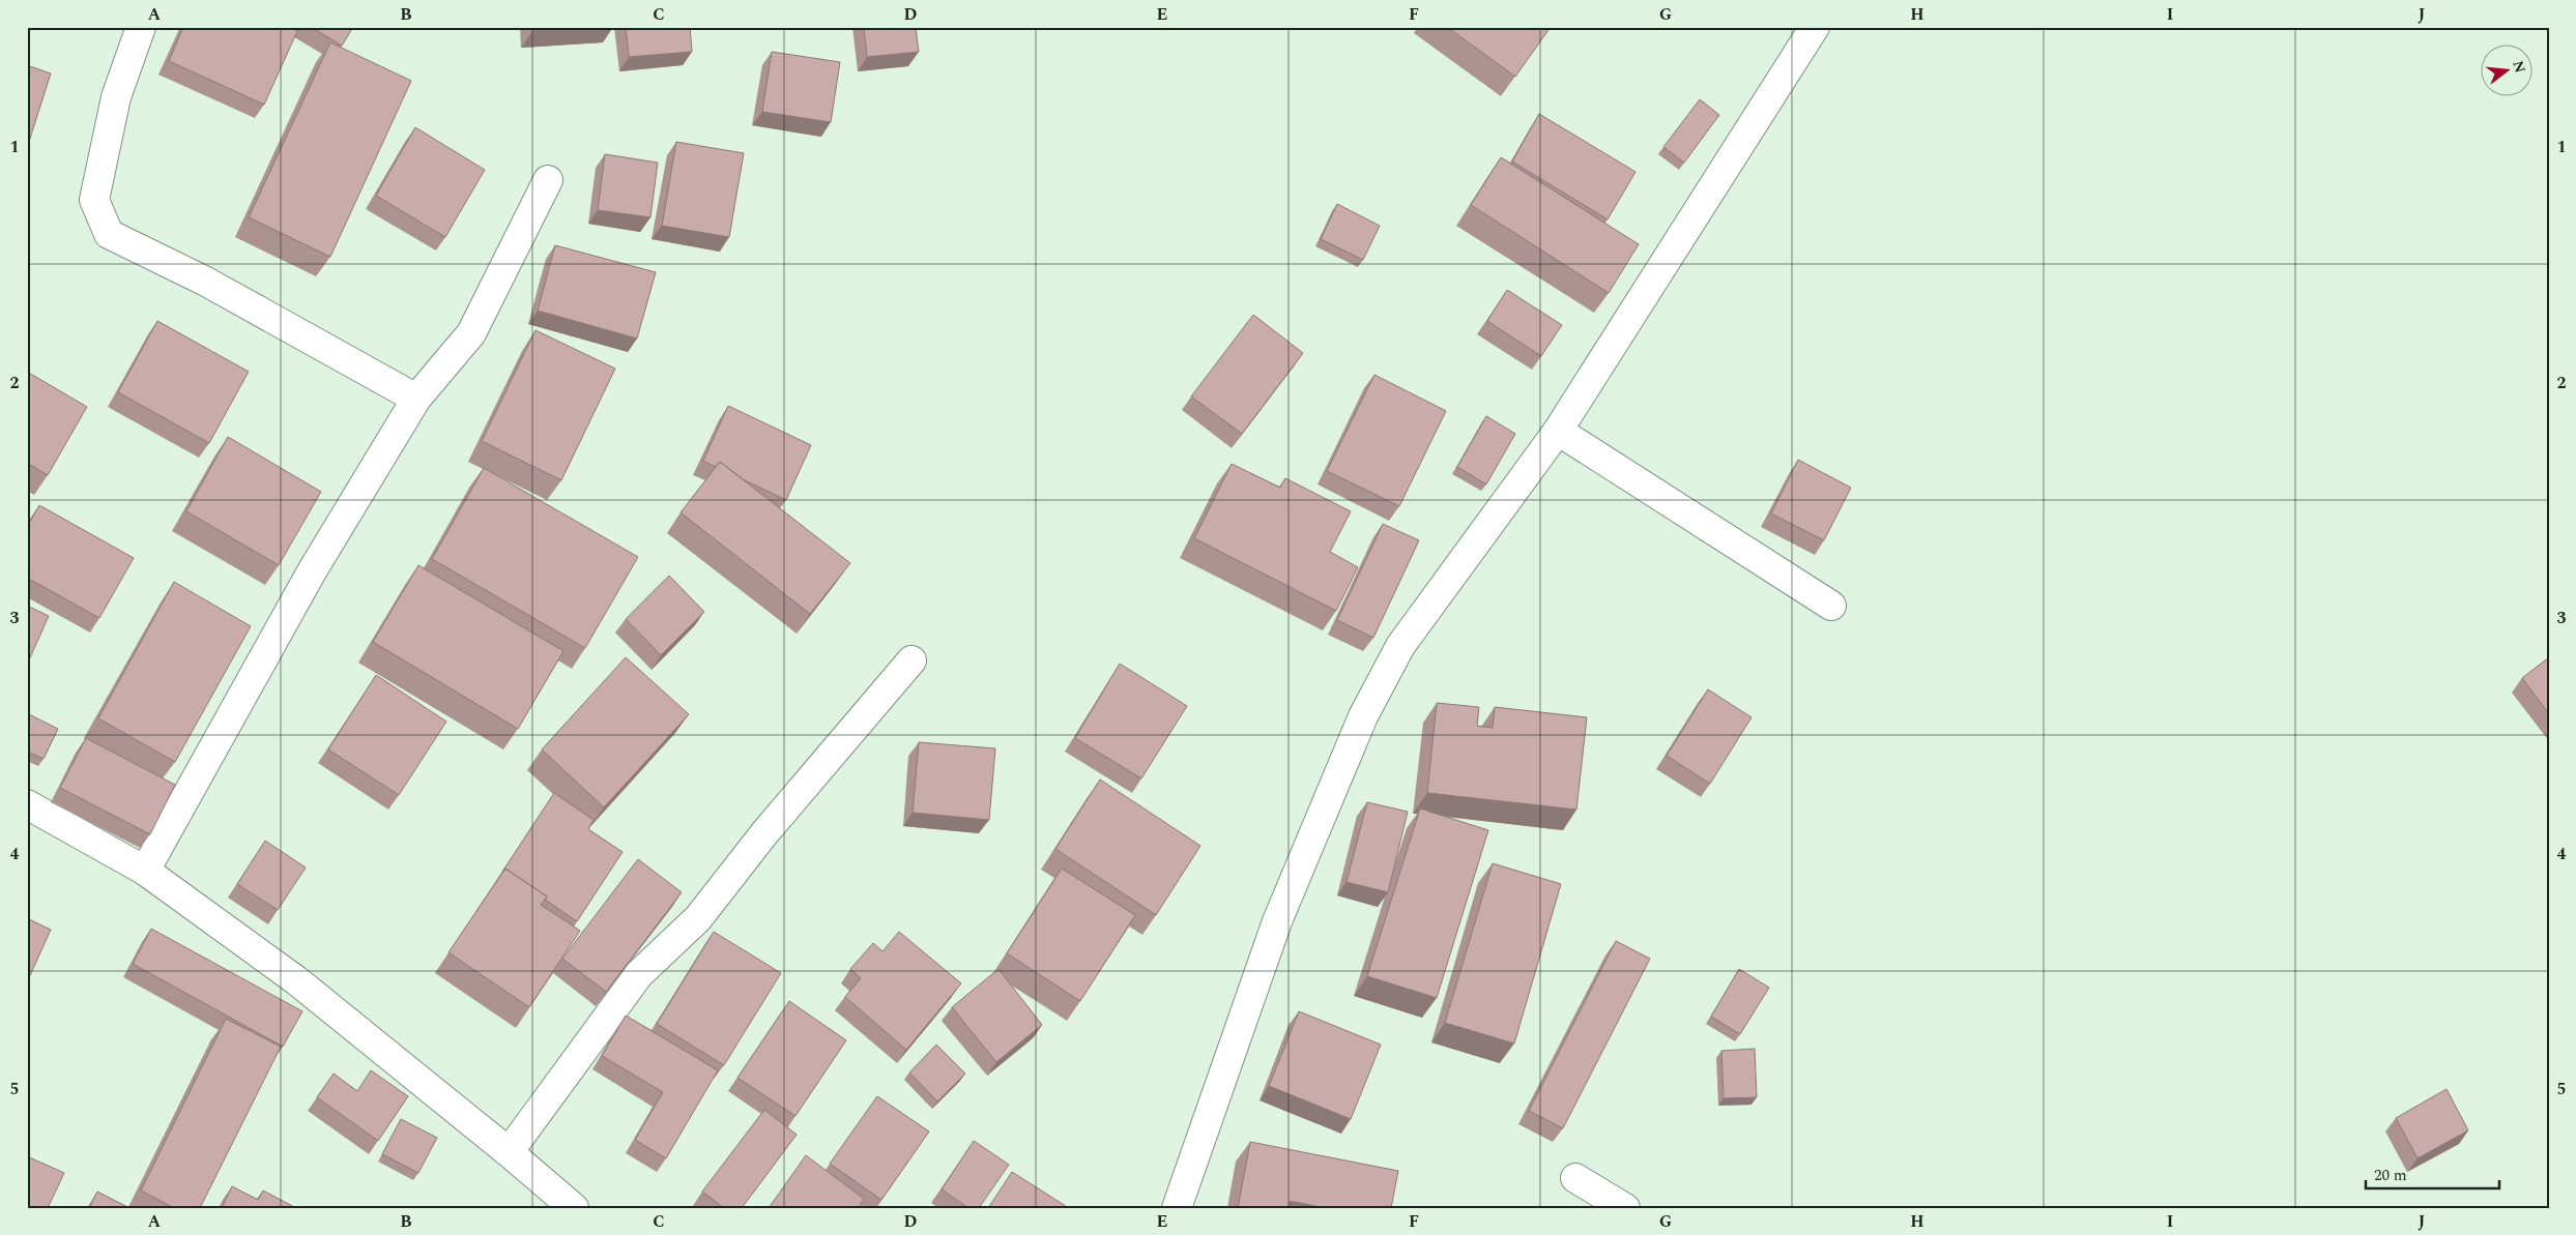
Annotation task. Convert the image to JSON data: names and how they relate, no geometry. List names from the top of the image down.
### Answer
{
  "scale_bar": "20 m",
  "north": "right",
  "grid": {
    "columns": [
      "A",
      "B",
      "C",
      "D",
      "E",
      "F",
      "G",
      "H",
      "I",
      "J"
    ],
    "rows": [
      "1",
      "2",
      "3",
      "4",
      "5"
    ]
  }
}
